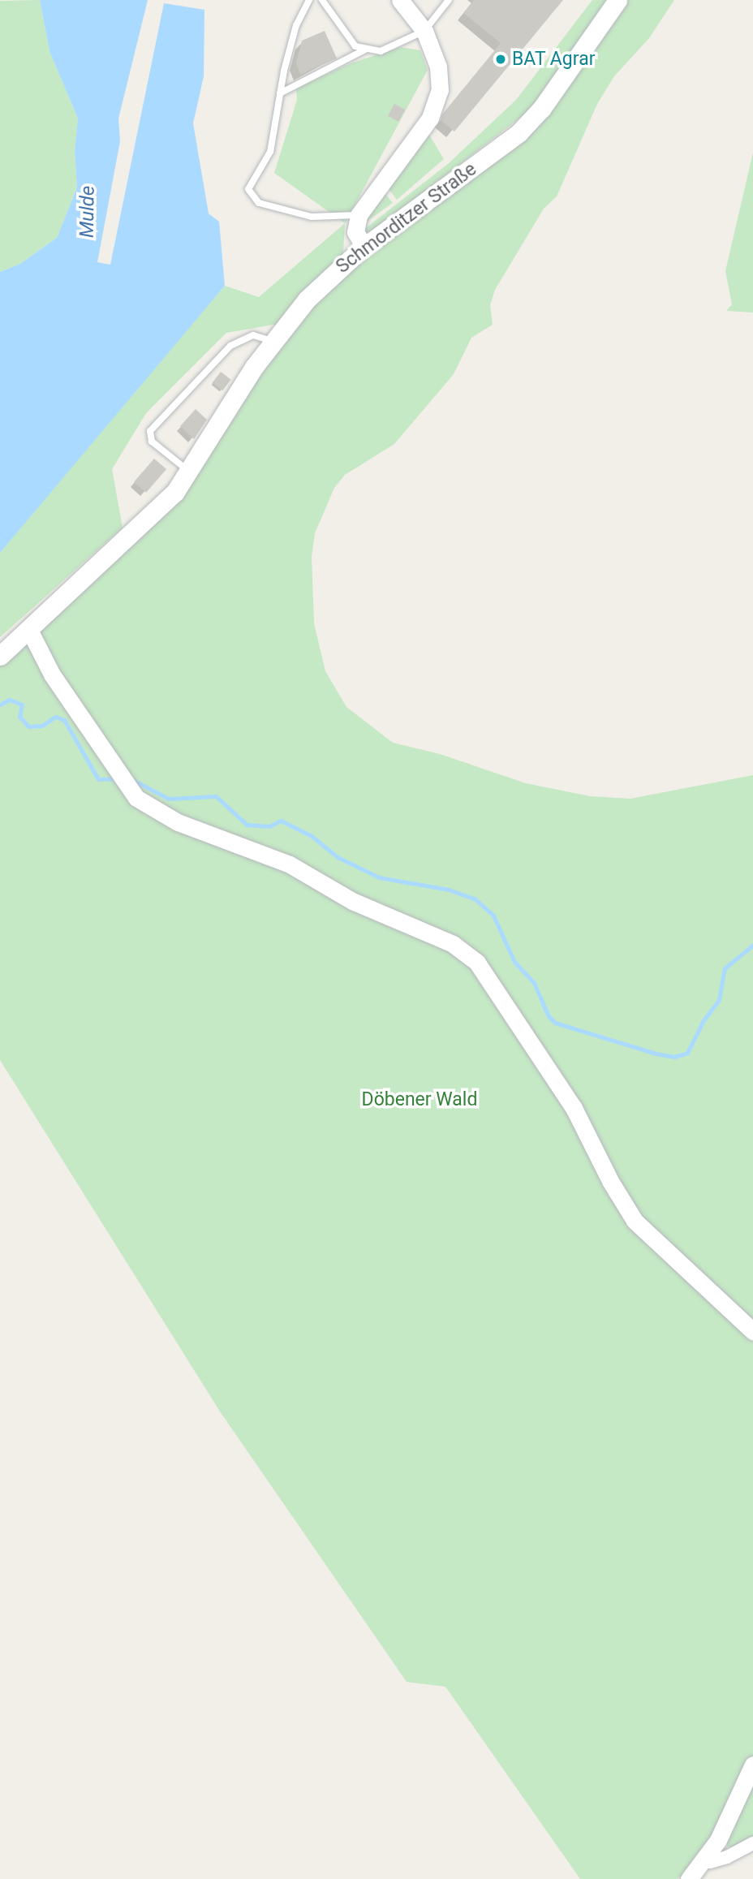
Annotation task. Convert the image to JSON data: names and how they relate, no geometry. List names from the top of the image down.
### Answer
{
  "streets": {
    "main road": ["Schmorditzer Straße"]
  },
  "water": ["Mulde"],
  "parks": ["Döbener Wald"],
  "places": ["BAT Agrar"]
}
